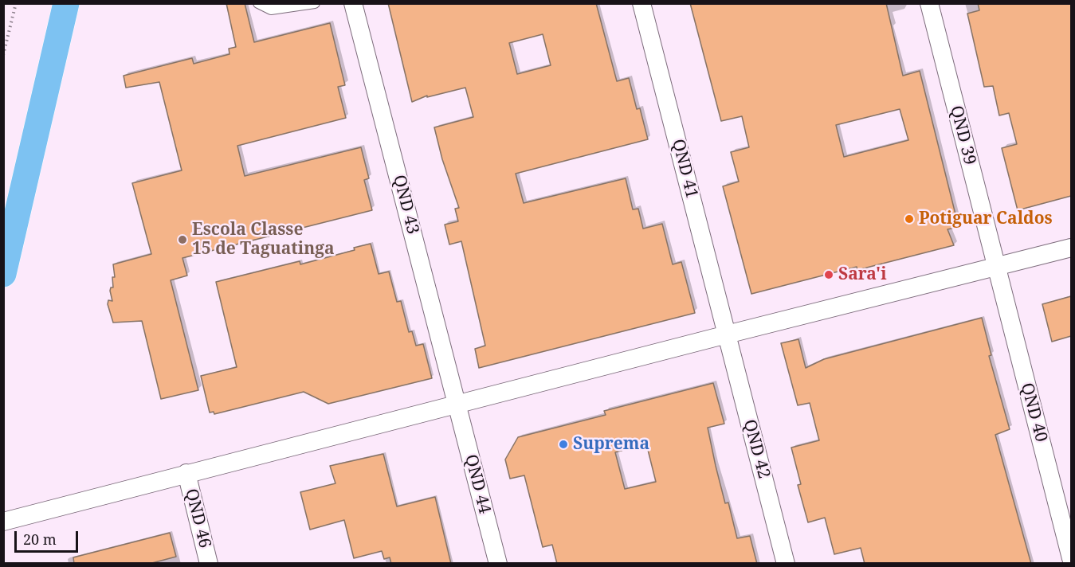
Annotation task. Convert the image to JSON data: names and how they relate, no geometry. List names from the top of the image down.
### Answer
{
  "streets": {
    "street": [
      "QND 39",
      "QND 41",
      "QND 43",
      "QND 40",
      "QND 42",
      "QND 44",
      "QND 46"
    ]
  },
  "crossings": [
    ["QND 39", "QND 40"],
    ["QND 41", "QND 42"],
    ["QND 43", "QND 44"]
  ],
  "places": [
    "Potiguar Caldos",
    "Escola Classe 15 de Taguatinga",
    "Sara'i",
    "Suprema"
  ],
  "scale_bar": "20 m"
}
